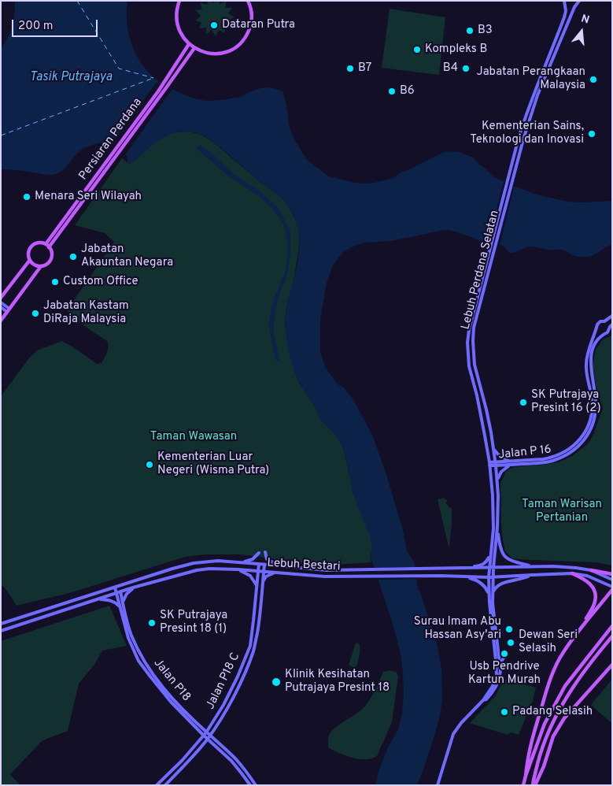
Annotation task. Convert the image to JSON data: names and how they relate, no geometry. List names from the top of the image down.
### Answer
{
  "streets": {
    "main road": [
      "Persiaran Perdana",
      "Lebuh Perdana Selatan",
      "Jalan P 16",
      "Lebuh Bestari",
      "Jalan P18",
      "Jalan P18 C"
    ]
  },
  "crossings": [
    ["Lebuh Perdana Selatan", "Jalan P 16"],
    ["Lebuh Perdana Selatan", "Lebuh Bestari"],
    ["Lebuh Bestari", "Jalan P18"],
    ["Lebuh Bestari", "Jalan P18 C"],
    ["Jalan P18", "Jalan P18 C"]
  ],
  "water": ["Tasik Putrajaya"],
  "parks": ["Taman Wawasan", "Taman Warisan Pertanian"],
  "places": [
    "Dataran Putra",
    "B3",
    "Kompleks B",
    "B7",
    "B4",
    "Jabatan Perangkaan Malaysia",
    "B6",
    "Kementerian Sains, Teknologi dan Inovasi",
    "Menara Seri Wilayah",
    "Jabatan Akauntan Negara",
    "Custom Office",
    "Jabatan Kastam DiRaja Malaysia",
    "SK Putrajaya Presint 16 (2)",
    "Kementerian Luar Negeri (Wisma Putra)",
    "SK Putrajaya Presint 18 (1)",
    "Surau Imam Abu Hassan Asy'ari",
    "Dewan Seri Selasih",
    "Usb Pendrive Kartun Murah",
    "Klinik Kesihatan Putrajaya Presint 18",
    "Padang Selasih"
  ],
  "scale_bar": "200 m",
  "north": "top"
}
